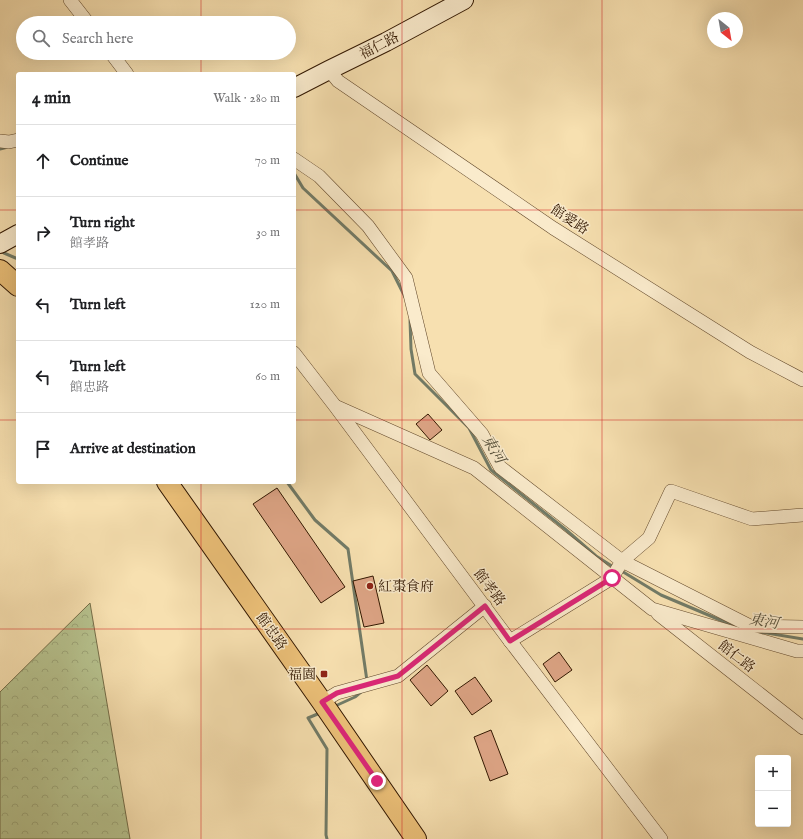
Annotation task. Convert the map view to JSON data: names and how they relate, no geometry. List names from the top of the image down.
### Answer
{
  "streets": {
    "main road": ["館忠路"],
    "street": [
      "福仁路",
      "館愛路",
      "館孝路",
      "館仁路"
    ]
  },
  "crossings": [
    ["福仁路", "館愛路"],
    ["館孝路", "館仁路"]
  ],
  "water": ["東河"],
  "places": {
    "other": ["紅棗食府"],
    "transit": ["福園"]
  },
  "north": "bottom right",
  "page": {
    "search": "Search here",
    "heading": ["4 min", "Walk · 280 m"],
    "list": [
      ["Continue", "70 m"],
      ["Turn right", "館孝路", "30 m"],
      ["Turn left", "120 m"],
      ["Turn left", "館忠路", "60 m"],
      "Arrive at destination"
    ],
    "map_buttons": ["+", "−"]
  }
}
